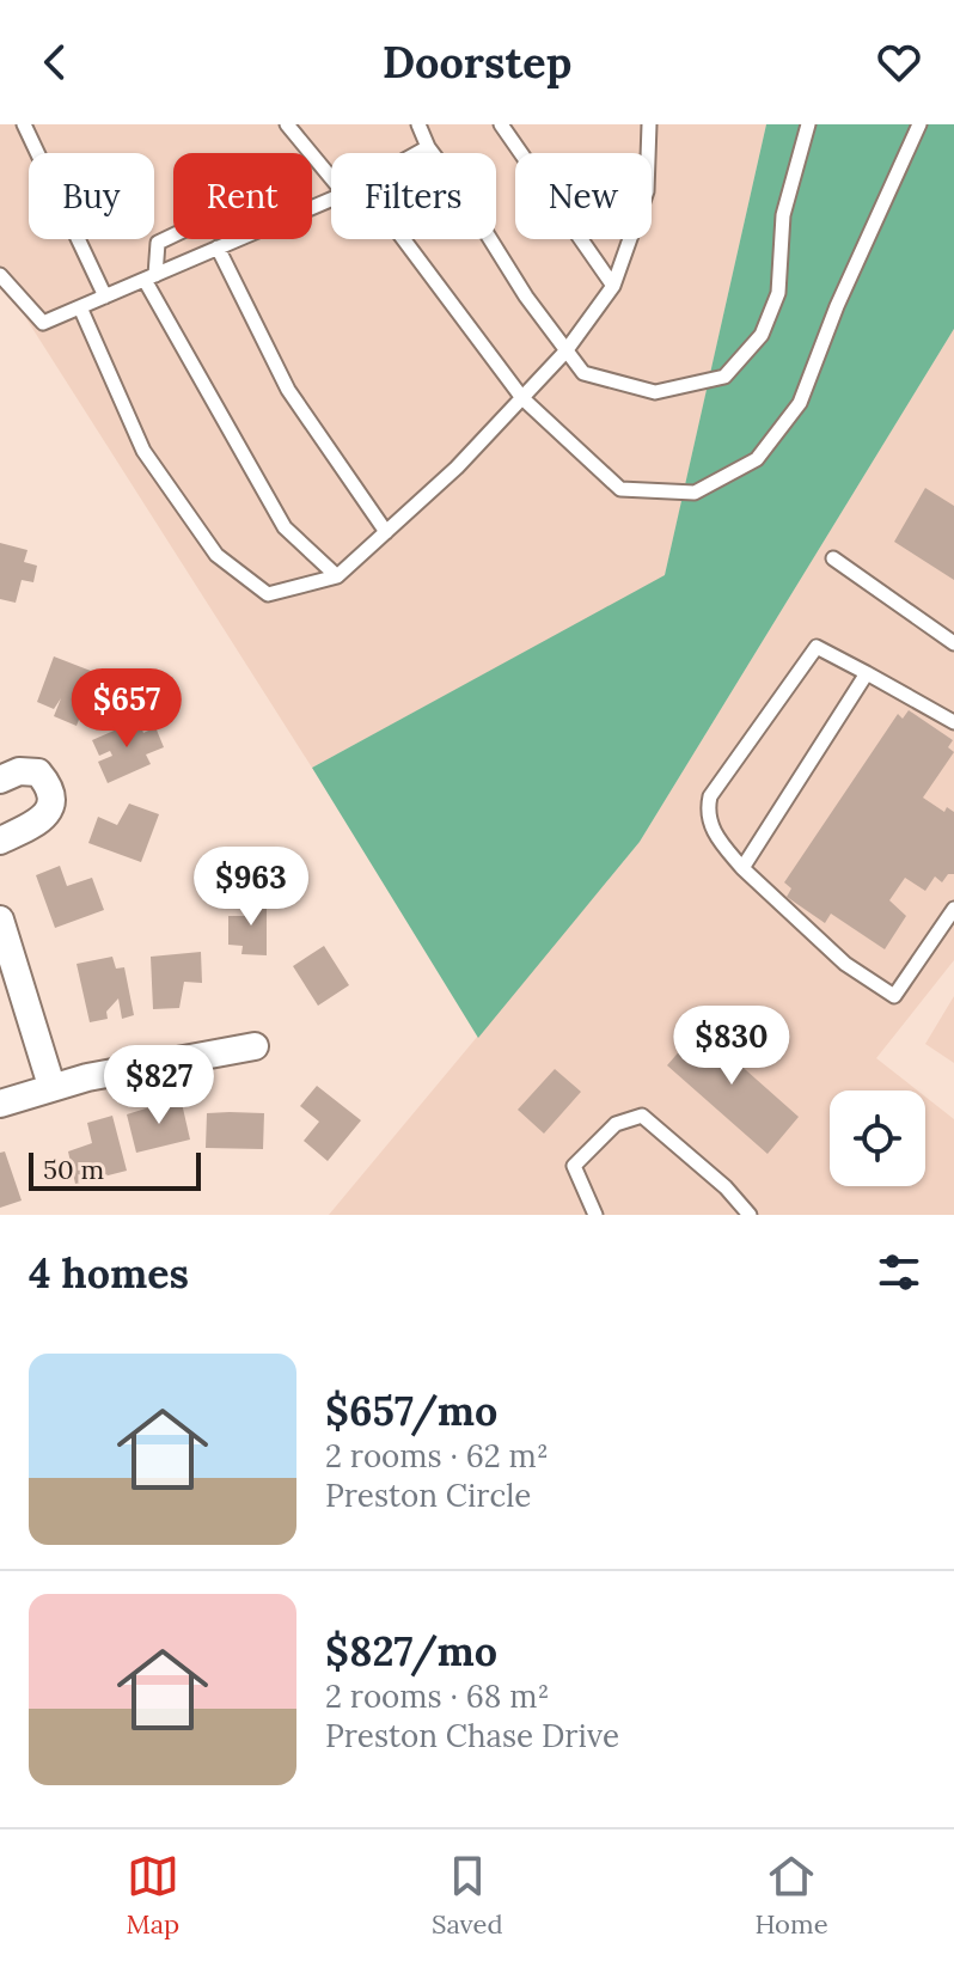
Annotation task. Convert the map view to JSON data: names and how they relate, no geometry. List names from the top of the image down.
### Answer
{
  "scale_bar": "50 m",
  "page": {
    "header": "Doorstep",
    "chip": [
      "Buy",
      "Rent",
      "Filters",
      "New"
    ],
    "price": [
      "$657",
      "$963",
      "$830",
      "$827"
    ],
    "scale": "50 m",
    "heading": "4 homes",
    "list": [
      {
        "name": "$657/mo",
        "note": "2 rooms · 62 m² · Preston Circle"
      },
      {
        "name": "$827/mo",
        "note": "2 rooms · 68 m² · Preston Chase Drive"
      }
    ],
    "tabs": ["Map", "Saved", "Home"]
  }
}
